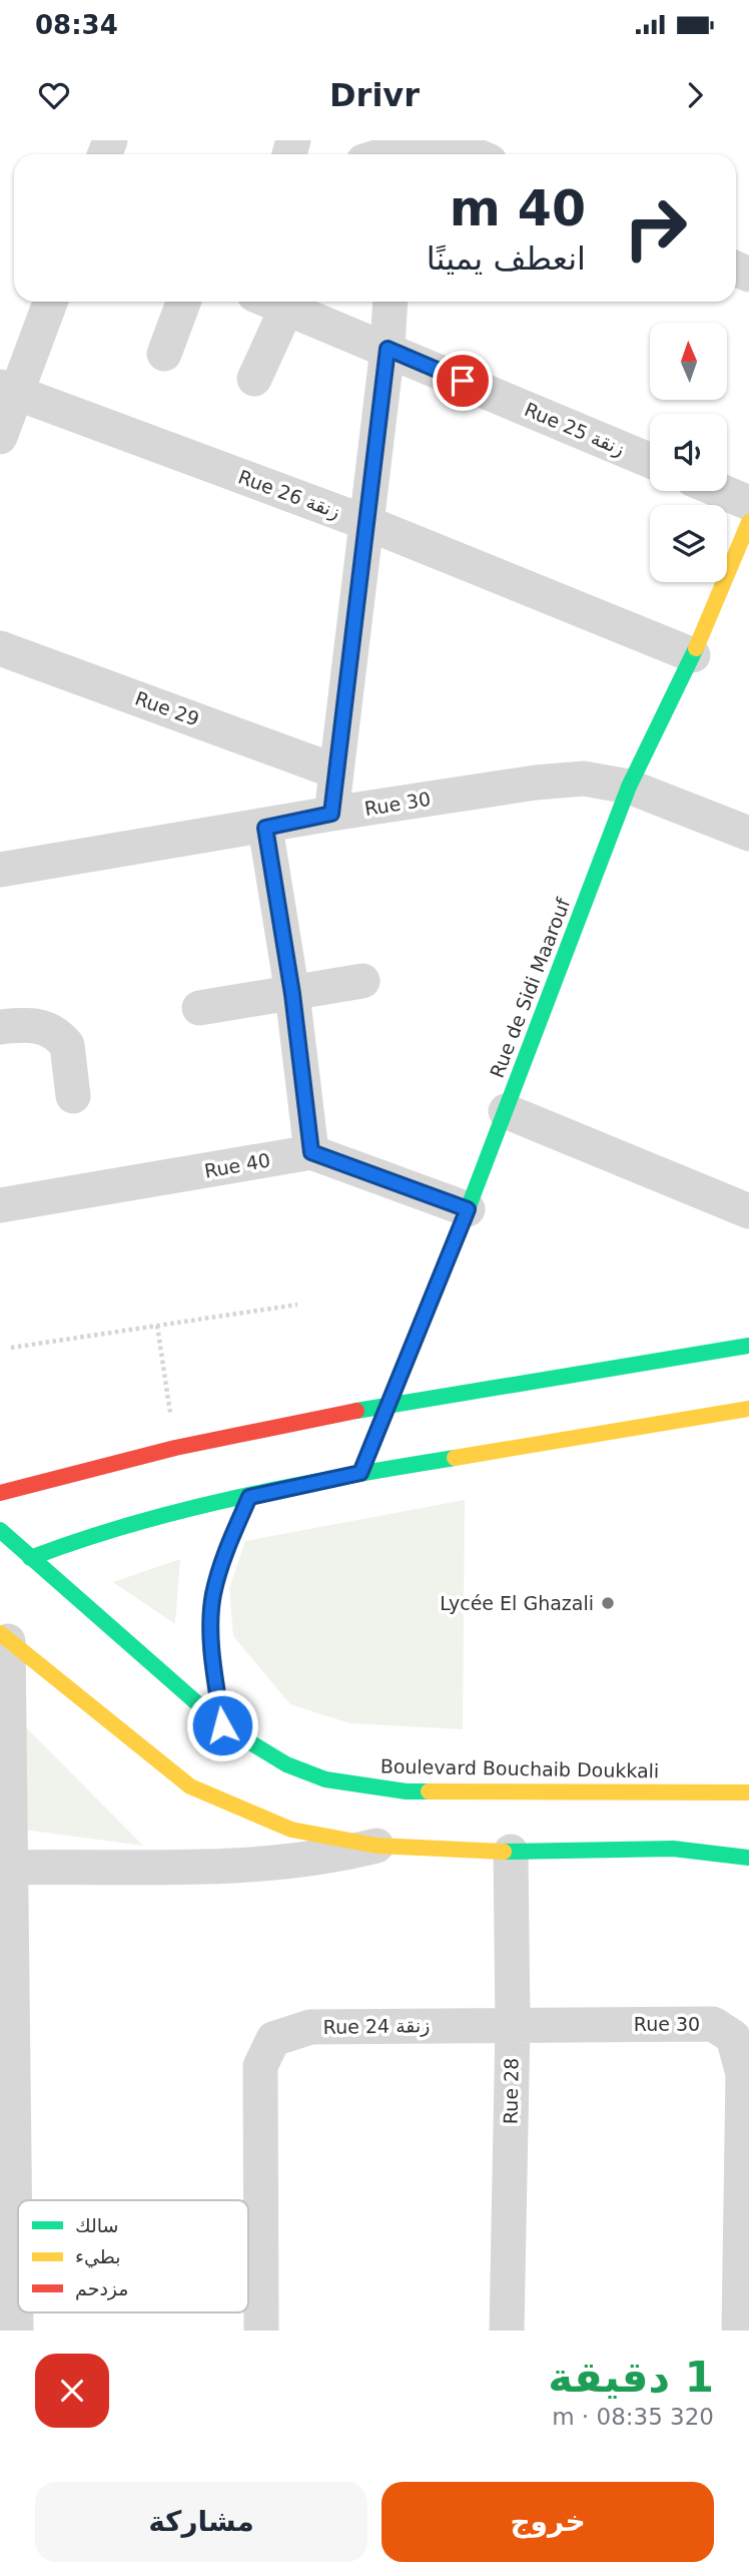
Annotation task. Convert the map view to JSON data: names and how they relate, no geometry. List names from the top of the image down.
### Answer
{
  "streets": {
    "main road": ["Rue de Sidi Maarouf", "Boulevard Bouchaib Doukkali"],
    "street": [
      "Rue 25 زنقة",
      "Rue 26 زنقة",
      "Rue 29",
      "Rue 30",
      "Rue 40",
      "Rue 24 زنقة",
      "Rue 28"
    ]
  },
  "crossings": [
    ["Rue 26 زنقة", "Rue de Sidi Maarouf"],
    ["Rue 30", "Rue de Sidi Maarouf"],
    ["Rue 30", "Rue 24 زنقة"],
    ["Rue 30", "Rue 28"],
    ["Rue de Sidi Maarouf", "Rue 40"],
    ["Rue 24 زنقة", "Rue 28"]
  ],
  "places": ["Lycée El Ghazali"],
  "legend": ["سالك", "بطيء", "مزدحم"],
  "north": "top",
  "page": {
    "status": "08:34",
    "header": "Drivr",
    "turn": ["40 m", "انعطف يمينًا"],
    "heading": ["1 دقيقة", "320 m · 08:35"],
    "buttons": ["خروج", "مشاركة"]
  }
}
